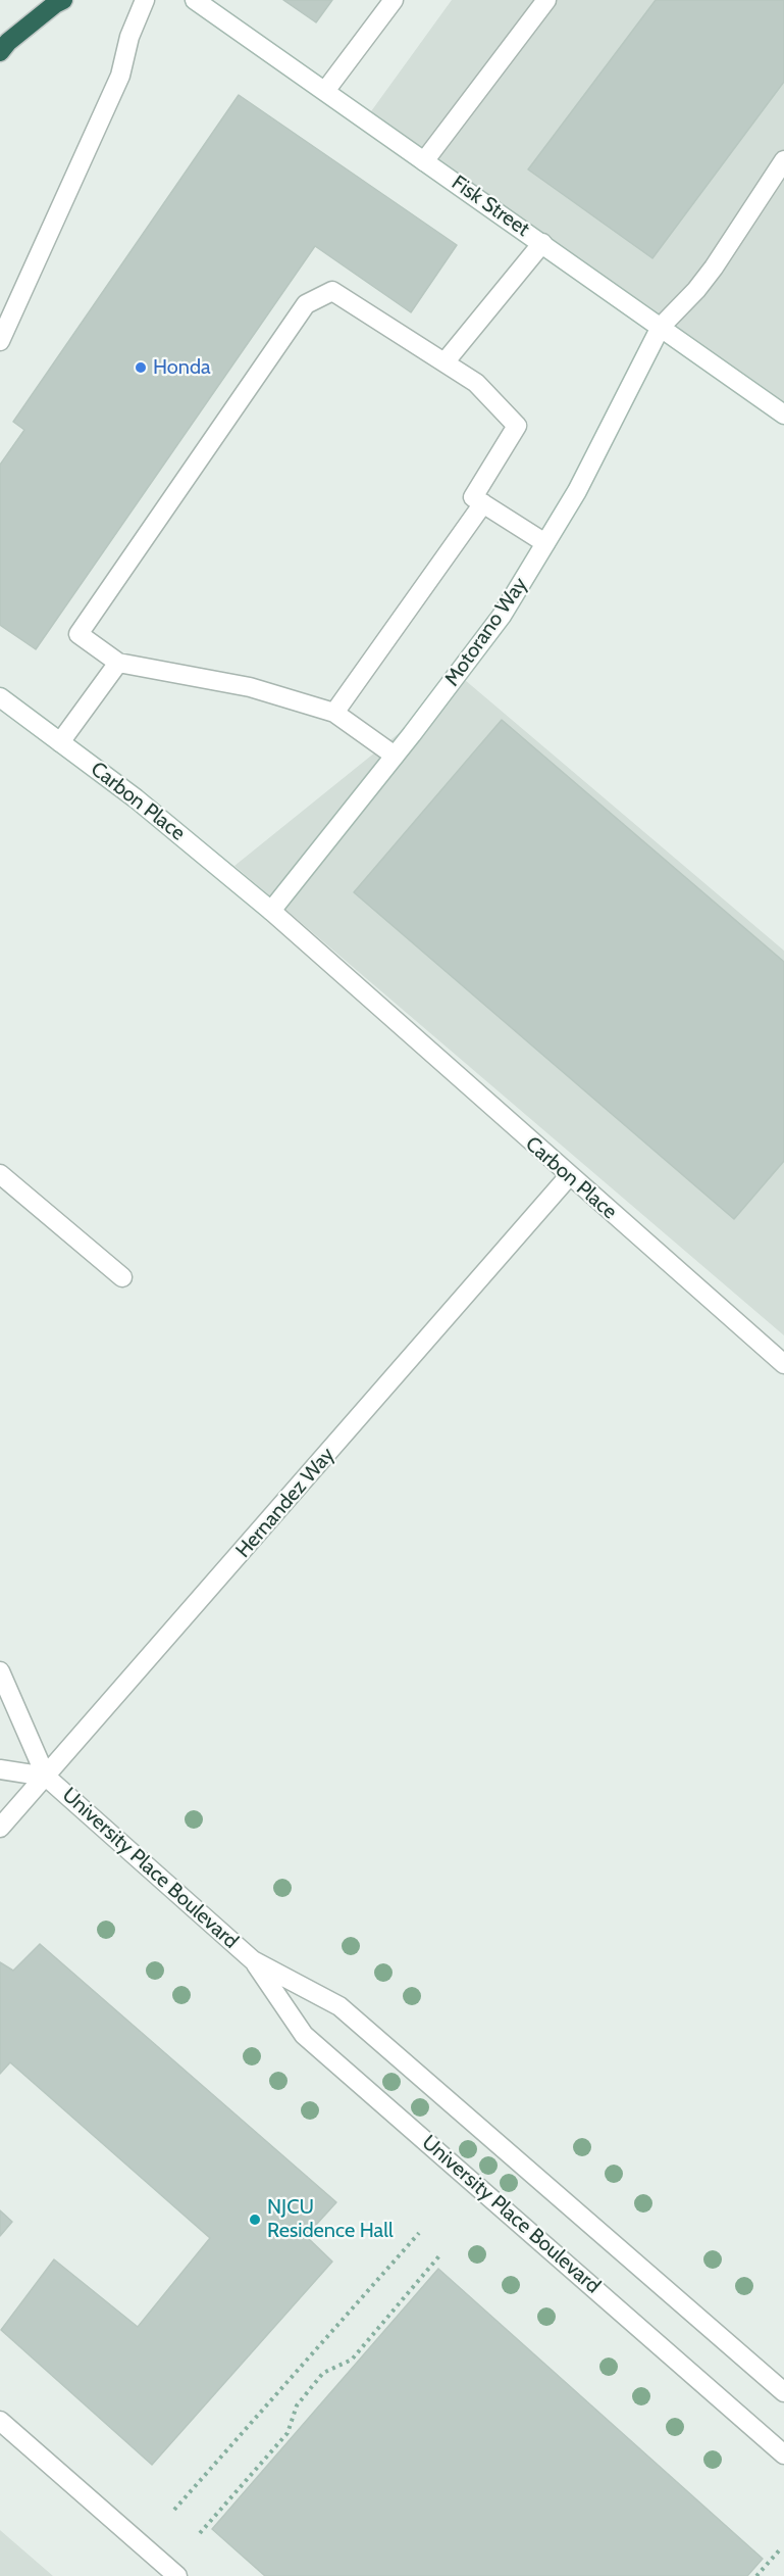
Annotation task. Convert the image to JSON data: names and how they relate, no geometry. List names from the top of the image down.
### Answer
{
  "streets": {
    "street": [
      "Fisk Street",
      "Motorano Way",
      "Carbon Place",
      "Hernandez Way",
      "University Place Boulevard"
    ]
  },
  "crossings": [
    ["Fisk Street", "Motorano Way"],
    ["Motorano Way", "Carbon Place"],
    ["Carbon Place", "Hernandez Way"],
    ["Hernandez Way", "University Place Boulevard"]
  ],
  "places": ["Honda", "NJCU Residence Hall"]
}
